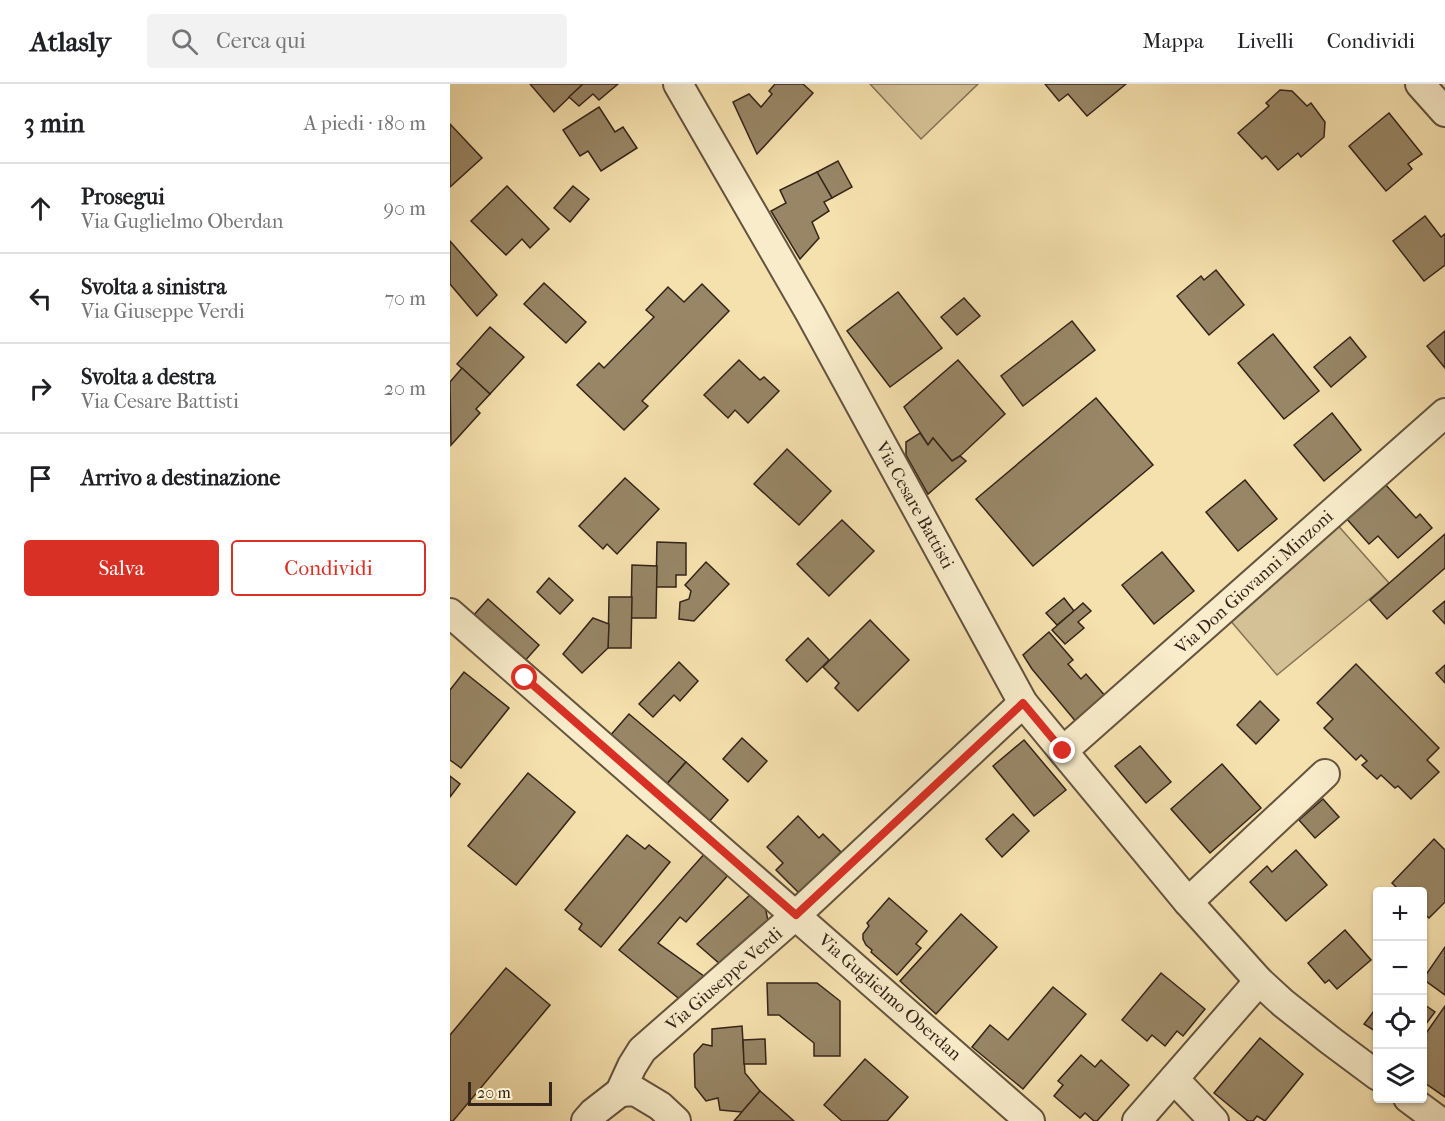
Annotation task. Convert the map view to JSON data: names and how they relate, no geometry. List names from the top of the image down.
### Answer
{
  "streets": {
    "street": [
      "Via Cesare Battisti",
      "Via Don Giovanni Minzoni",
      "Via Giuseppe Verdi",
      "Via Guglielmo Oberdan"
    ]
  },
  "crossings": [
    ["Via Cesare Battisti", "Via Don Giovanni Minzoni"],
    ["Via Cesare Battisti", "Via Giuseppe Verdi"],
    ["Via Giuseppe Verdi", "Via Guglielmo Oberdan"]
  ],
  "scale_bar": "20 m",
  "page": {
    "header": "Atlasly",
    "search": "Cerca qui",
    "nav": ["Mappa", "Livelli", "Condividi"],
    "heading": ["3 min", "A piedi · 180 m"],
    "list": [
      ["Prosegui", "Via Guglielmo Oberdan", "90 m"],
      ["Svolta a sinistra", "Via Giuseppe Verdi", "70 m"],
      ["Svolta a destra", "Via Cesare Battisti", "20 m"],
      "Arrivo a destinazione"
    ],
    "buttons": ["Salva", "Condividi"],
    "map_buttons": ["+", "−"],
    "scale": "20 m"
  }
}
